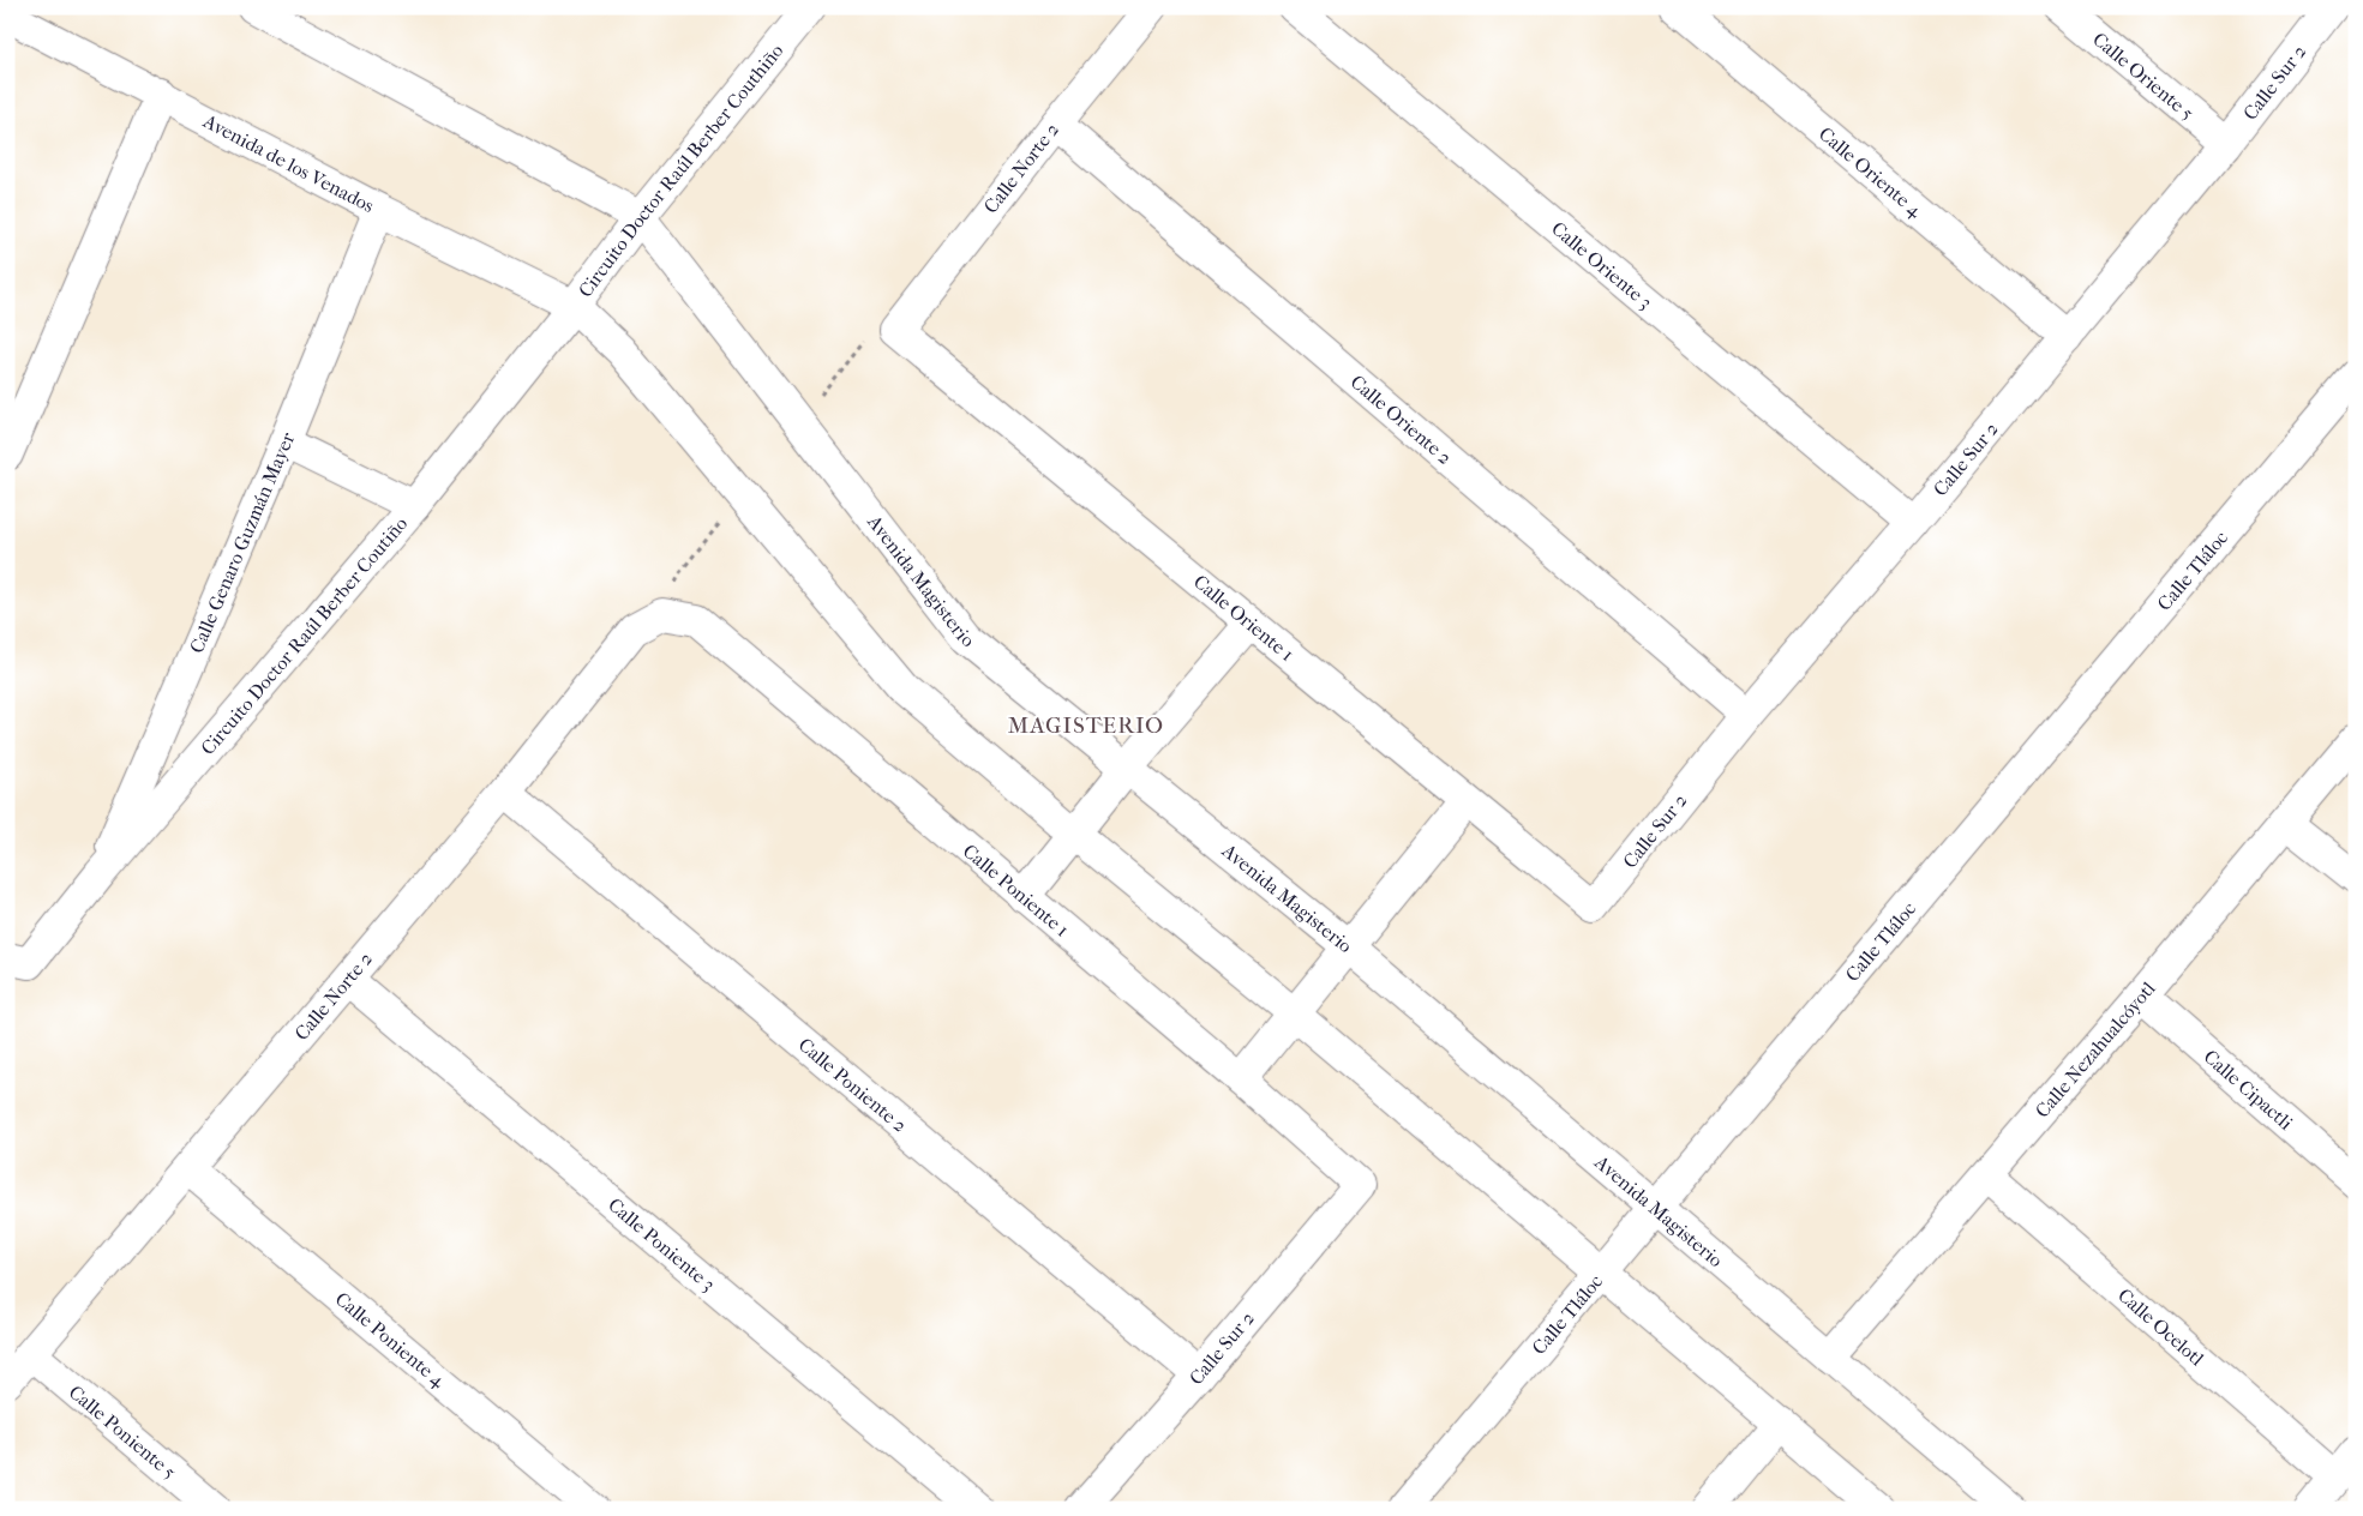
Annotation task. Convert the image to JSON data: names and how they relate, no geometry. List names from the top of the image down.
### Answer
{
  "streets": {
    "street": [
      "Calle Oriente 5",
      "Calle Sur 2",
      "Avenida de los Venados",
      "Calle Norte 2",
      "Circuito Doctor Raúl Berber Couthiño",
      "Calle Oriente 4",
      "Calle Oriente 3",
      "Calle Oriente 2",
      "Calle Genaro Guzmán Mayer",
      "Calle Tláloc",
      "Avenida Magisterio",
      "Calle Oriente 1",
      "Circuito Doctor Raúl Berber Coutiño",
      "Calle Poniente 1",
      "Calle Nezahualcóyotl",
      "Calle Poniente 2",
      "Calle Cipactli",
      "Calle Poniente 3",
      "Calle Ocelotl",
      "Calle Poniente 4",
      "Calle Poniente 5"
    ]
  },
  "crossings": [
    ["Calle Oriente 5", "Calle Sur 2"],
    ["Calle Sur 2", "Calle Oriente 4"],
    ["Calle Sur 2", "Calle Oriente 3"],
    ["Calle Sur 2", "Calle Oriente 2"],
    ["Calle Sur 2", "Calle Oriente 1"],
    ["Calle Sur 2", "Calle Poniente 1"],
    ["Calle Sur 2", "Calle Poniente 2"],
    ["Avenida de los Venados", "Circuito Doctor Raúl Berber Couthiño"],
    ["Avenida de los Venados", "Calle Genaro Guzmán Mayer"],
    ["Avenida de los Venados", "Circuito Doctor Raúl Berber Coutiño"],
    ["Calle Norte 2", "Calle Oriente 2"],
    ["Calle Norte 2", "Calle Oriente 1"],
    ["Calle Norte 2", "Calle Poniente 1"],
    ["Calle Norte 2", "Calle Poniente 2"],
    ["Calle Norte 2", "Calle Poniente 3"],
    ["Calle Norte 2", "Calle Poniente 4"],
    ["Calle Norte 2", "Calle Poniente 5"],
    ["Circuito Doctor Raúl Berber Couthiño", "Avenida Magisterio"],
    ["Circuito Doctor Raúl Berber Couthiño", "Circuito Doctor Raúl Berber Coutiño"],
    ["Calle Genaro Guzmán Mayer", "Circuito Doctor Raúl Berber Coutiño"],
    ["Calle Tláloc", "Avenida Magisterio"],
    ["Avenida Magisterio", "Calle Nezahualcóyotl"],
    ["Calle Nezahualcóyotl", "Calle Cipactli"],
    ["Calle Nezahualcóyotl", "Calle Ocelotl"]
  ],
  "districts": ["MAGISTERIO"]
}
